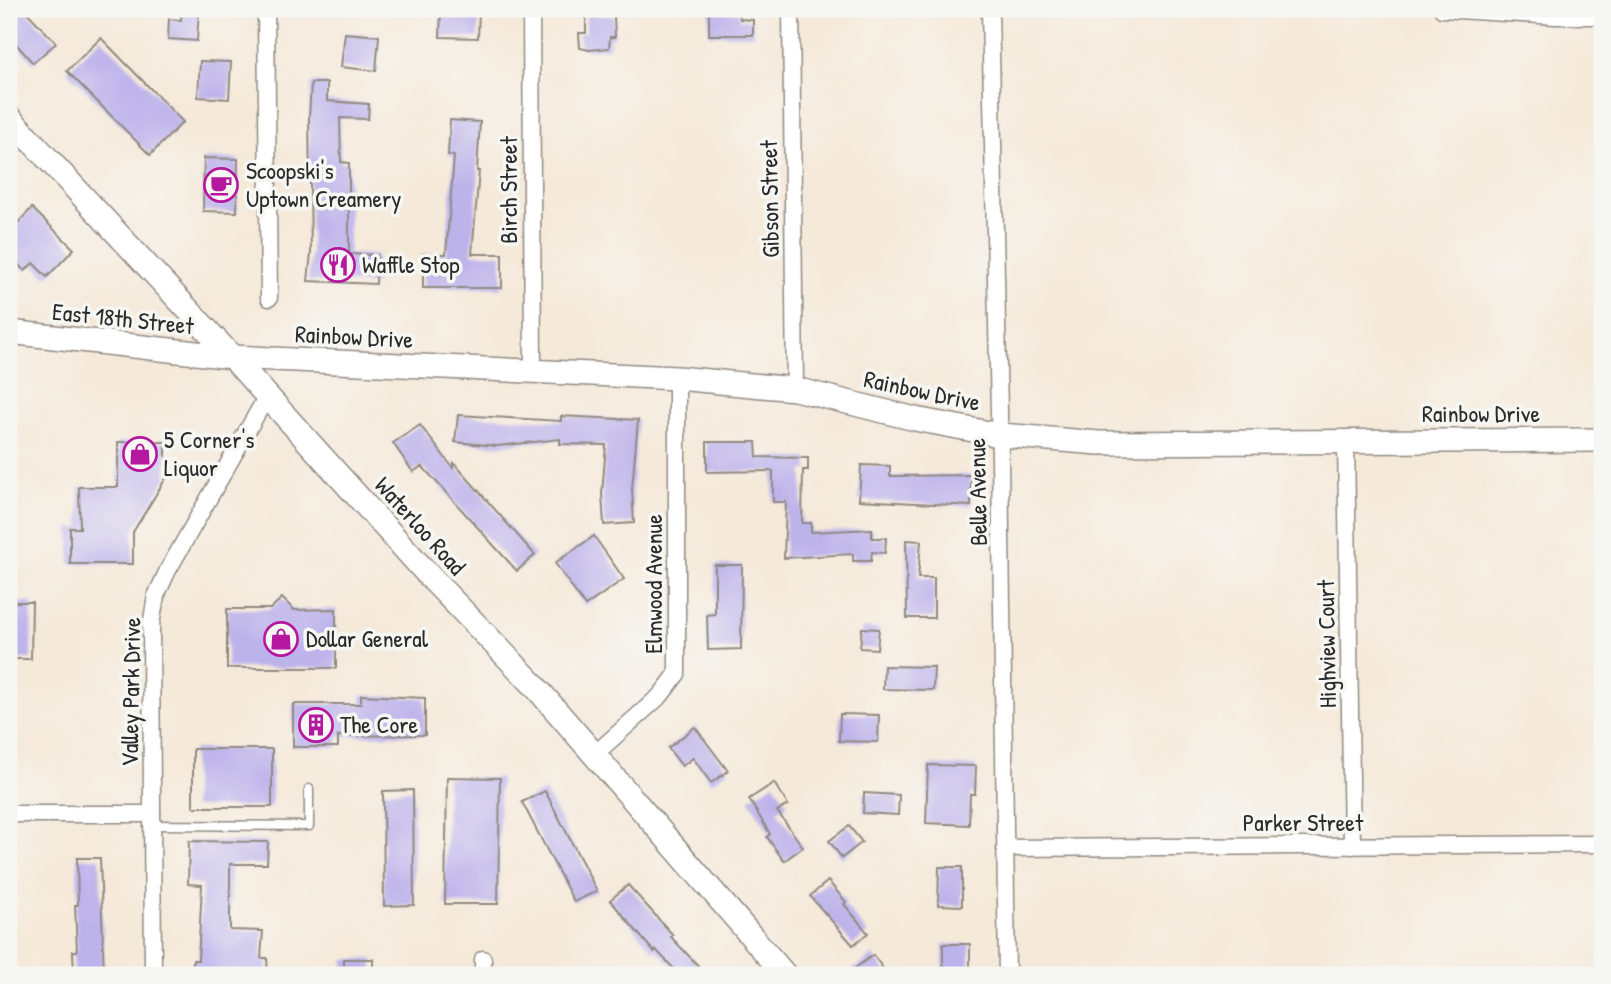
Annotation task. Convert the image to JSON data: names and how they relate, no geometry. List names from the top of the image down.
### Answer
{
  "streets": {
    "main road": ["East 18th Street", "Rainbow Drive", "Waterloo Road"],
    "street": [
      "Birch Street",
      "Gibson Street",
      "Belle Avenue",
      "Elmwood Avenue",
      "Highview Court",
      "Valley Park Drive",
      "Parker Street"
    ]
  },
  "crossings": [
    ["Birch Street", "Rainbow Drive"],
    ["Gibson Street", "Rainbow Drive"],
    ["East 18th Street", "Rainbow Drive"],
    ["East 18th Street", "Waterloo Road"],
    ["Rainbow Drive", "Belle Avenue"],
    ["Rainbow Drive", "Waterloo Road"],
    ["Rainbow Drive", "Elmwood Avenue"],
    ["Rainbow Drive", "Highview Court"],
    ["Belle Avenue", "Parker Street"],
    ["Waterloo Road", "Elmwood Avenue"],
    ["Waterloo Road", "Valley Park Drive"],
    ["Highview Court", "Parker Street"]
  ],
  "places": {
    "cafe": ["Scoopski's Uptown Creamery"],
    "restaurant": ["Waffle Stop"],
    "shop": ["5 Corner's Liquor", "Dollar General"],
    "building": ["The Core"]
  }
}
